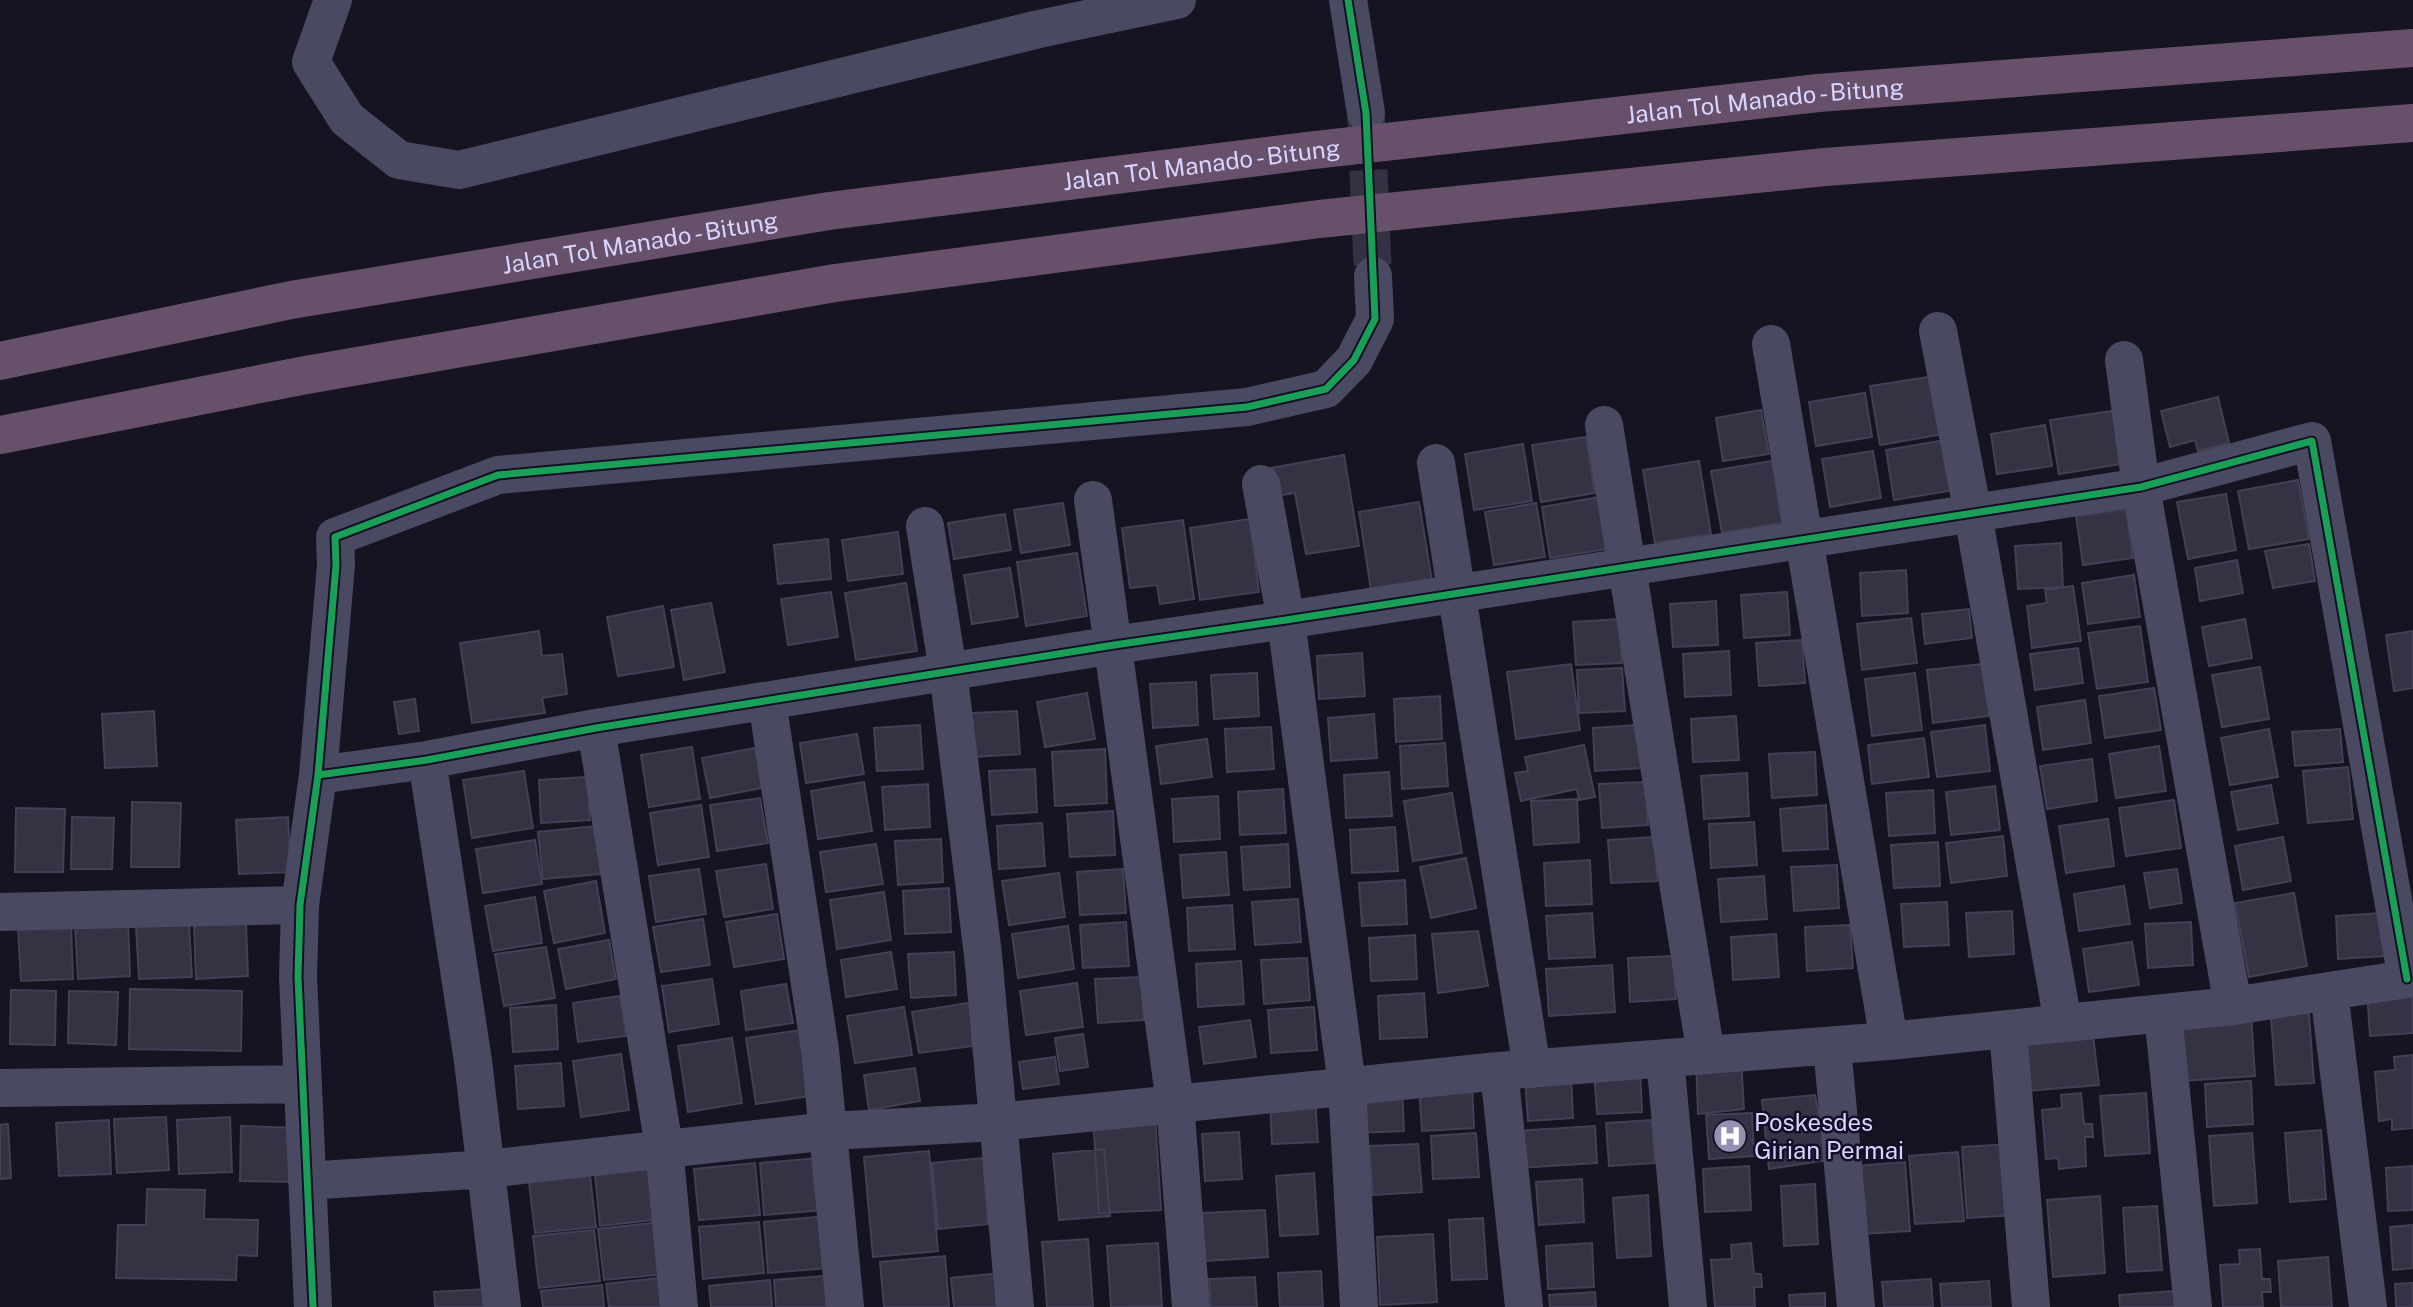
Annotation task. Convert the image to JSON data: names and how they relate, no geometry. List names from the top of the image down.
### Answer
{
  "streets": {
    "highway": ["Jalan Tol Manado - Bitung"]
  },
  "places": {
    "hospital": ["Poskesdes Girian Permai"]
  }
}
